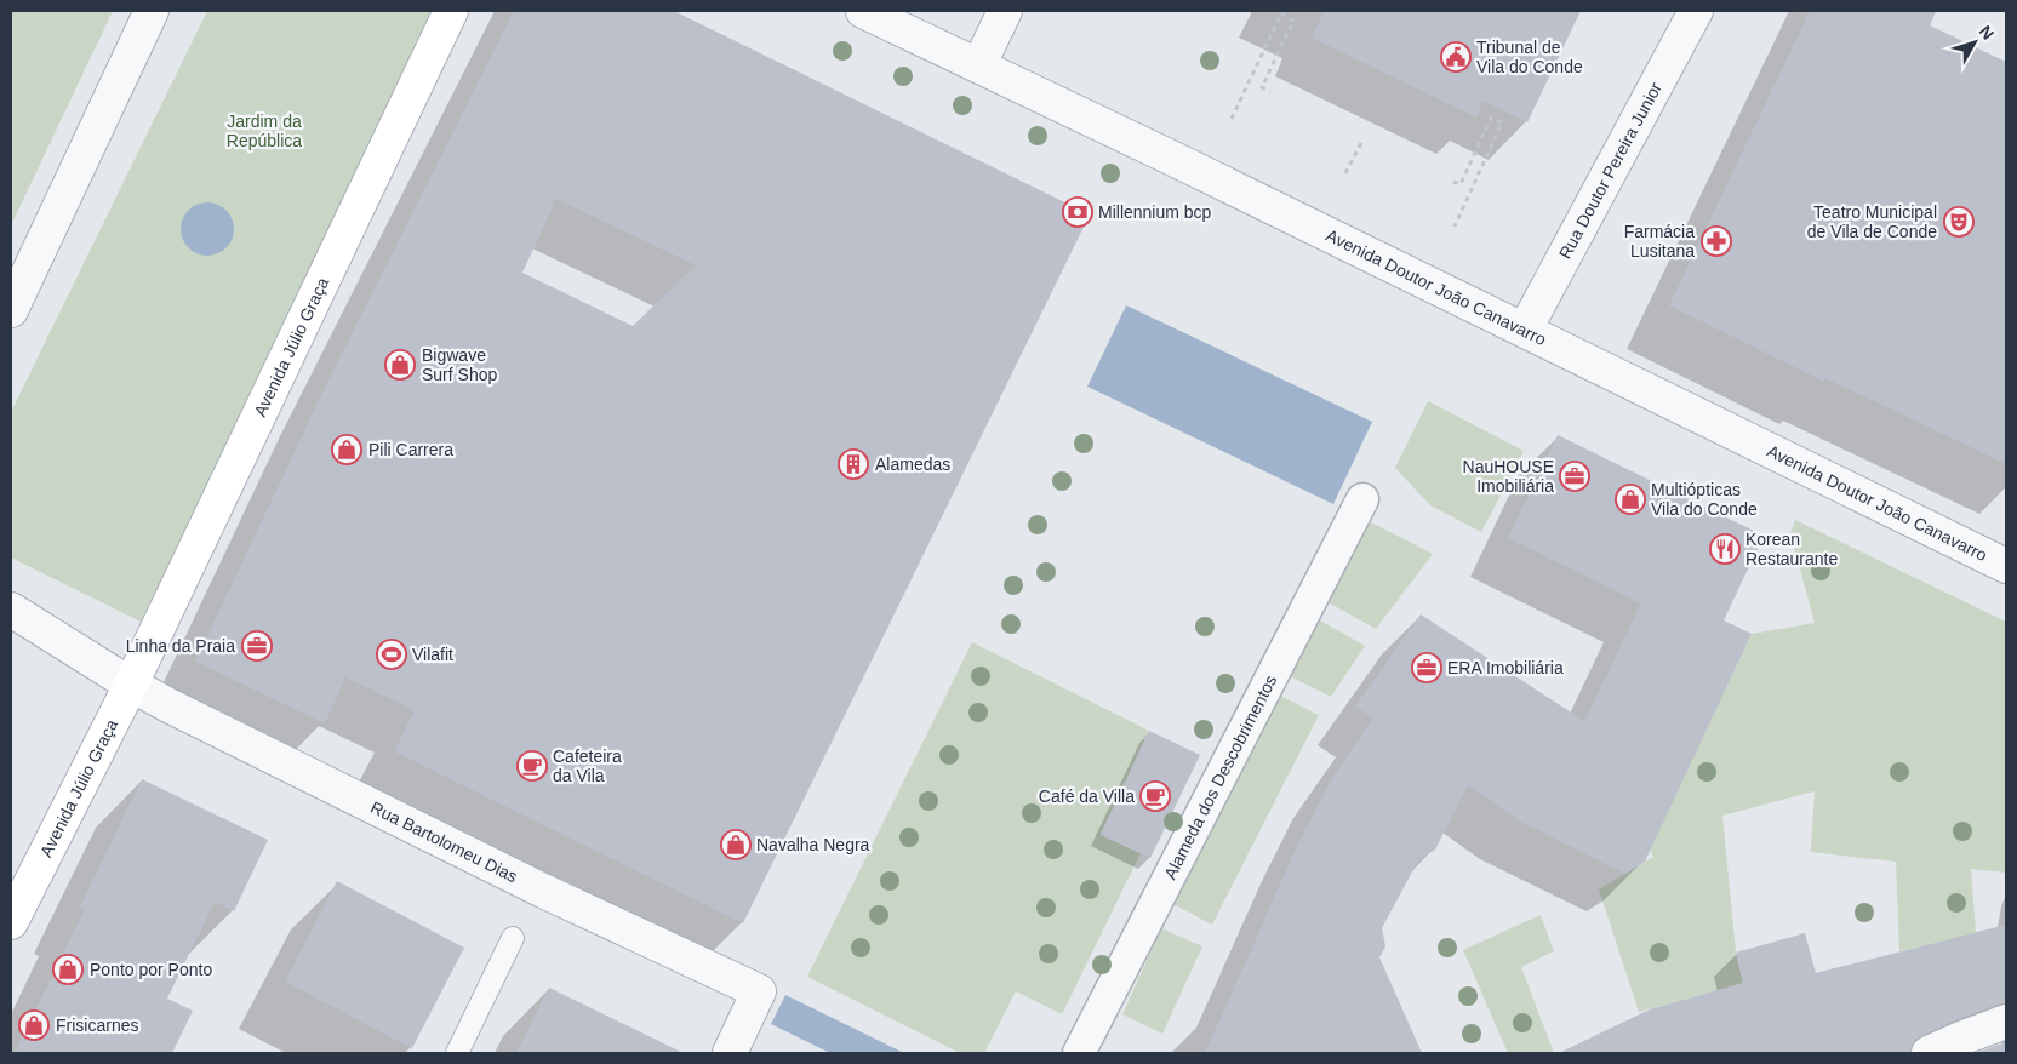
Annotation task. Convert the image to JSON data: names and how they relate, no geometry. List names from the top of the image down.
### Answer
{
  "streets": {
    "main road": ["Avenida Júlio Graça"],
    "street": [
      "Rua Doutor Pereira Junior",
      "Avenida Doutor João Canavarro",
      "Alameda dos Descobrimentos",
      "Rua Bartolomeu Dias"
    ]
  },
  "crossings": [
    ["Rua Doutor Pereira Junior", "Avenida Doutor João Canavarro"],
    ["Avenida Júlio Graça", "Rua Bartolomeu Dias"]
  ],
  "parks": ["Jardim da República"],
  "places": {
    "public building": ["Tribunal de Vila do Conde"],
    "bank": ["Millennium bcp"],
    "theatre": ["Teatro Municipal de Vila de Conde"],
    "pharmacy": ["Farmácia Lusitana"],
    "shop": [
      "Bigwave Surf Shop",
      "Pili Carrera",
      "Multiópticas Vila do Conde",
      "Navalha Negra",
      "Ponto por Ponto",
      "Frisicarnes"
    ],
    "building": ["Alamedas"],
    "office": ["NauHOUSE Imobiliária", "Linha da Praia", "ERA Imobiliária"],
    "restaurant": ["Korean Restaurante"],
    "sports": ["Vilafit"],
    "cafe": ["Cafeteira da Vila", "Café da Villa"]
  },
  "north": "top right"
}
